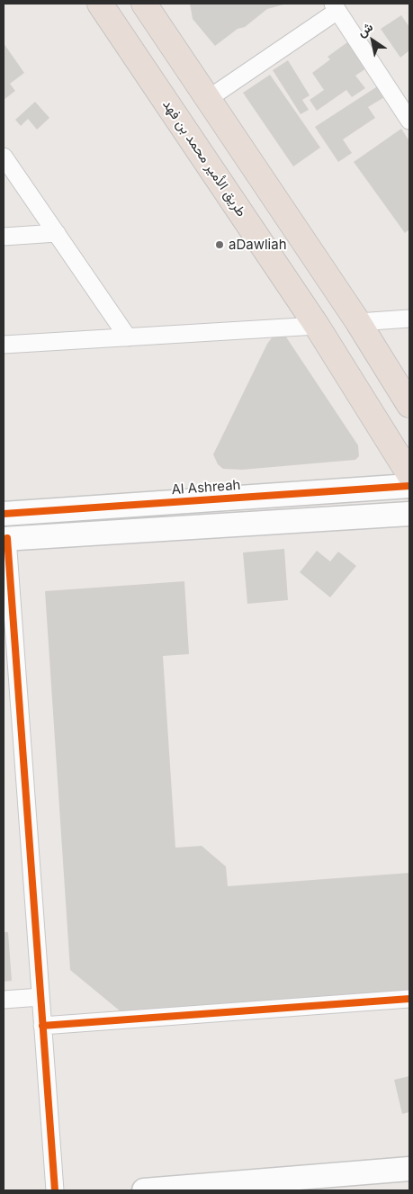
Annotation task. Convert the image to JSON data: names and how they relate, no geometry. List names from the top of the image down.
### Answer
{
  "streets": {
    "highway": ["طريق الأمير محمد بن فهد"],
    "street": ["Al Ashreah"]
  },
  "places": ["aDawliah"],
  "north": "top left"
}
